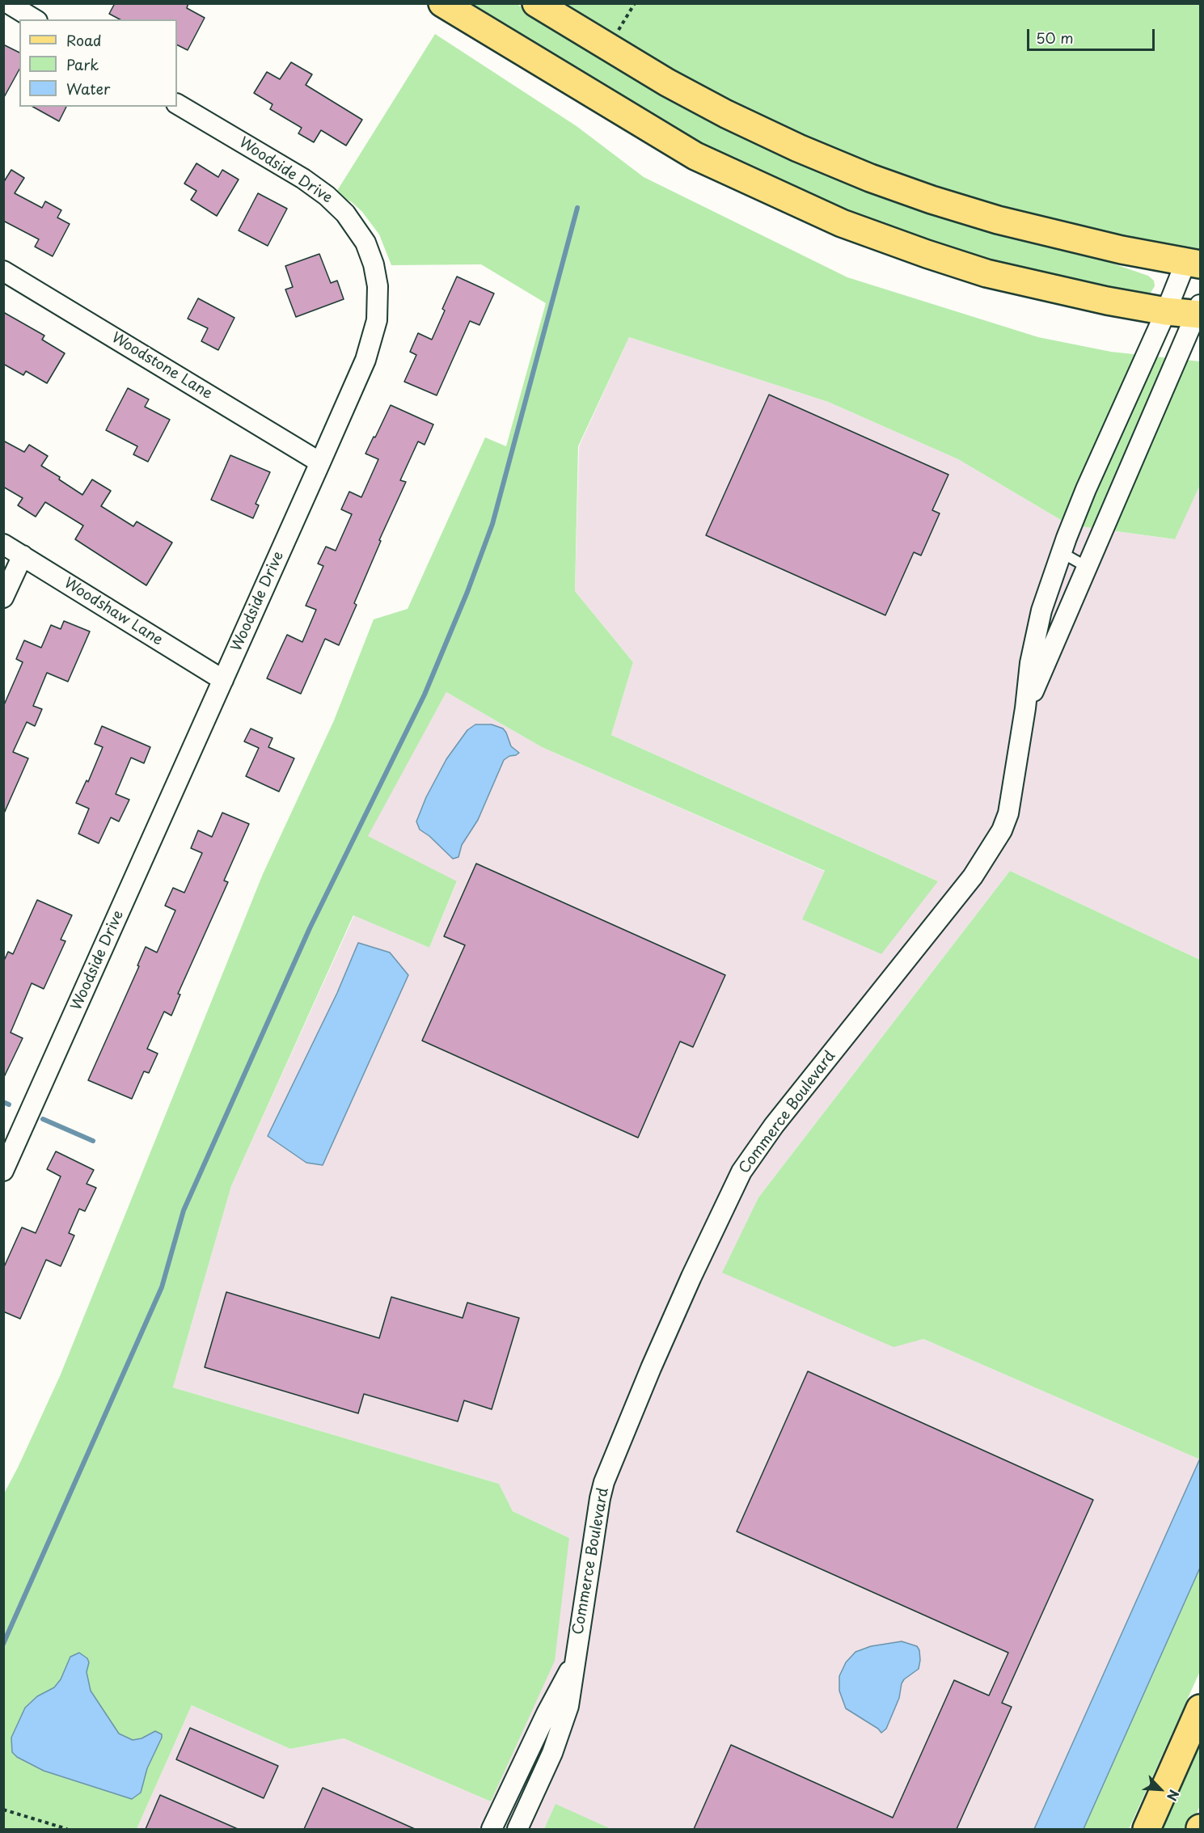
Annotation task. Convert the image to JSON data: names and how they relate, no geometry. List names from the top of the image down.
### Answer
{
  "streets": {
    "street": [
      "Woodside Drive",
      "Woodstone Lane",
      "Woodshaw Lane",
      "Commerce Boulevard"
    ]
  },
  "crossings": [
    ["Woodside Drive", "Woodstone Lane"],
    ["Woodside Drive", "Woodshaw Lane"]
  ],
  "legend": ["Road", "Park", "Water"],
  "scale_bar": "50 m",
  "north": "bottom right"
}
